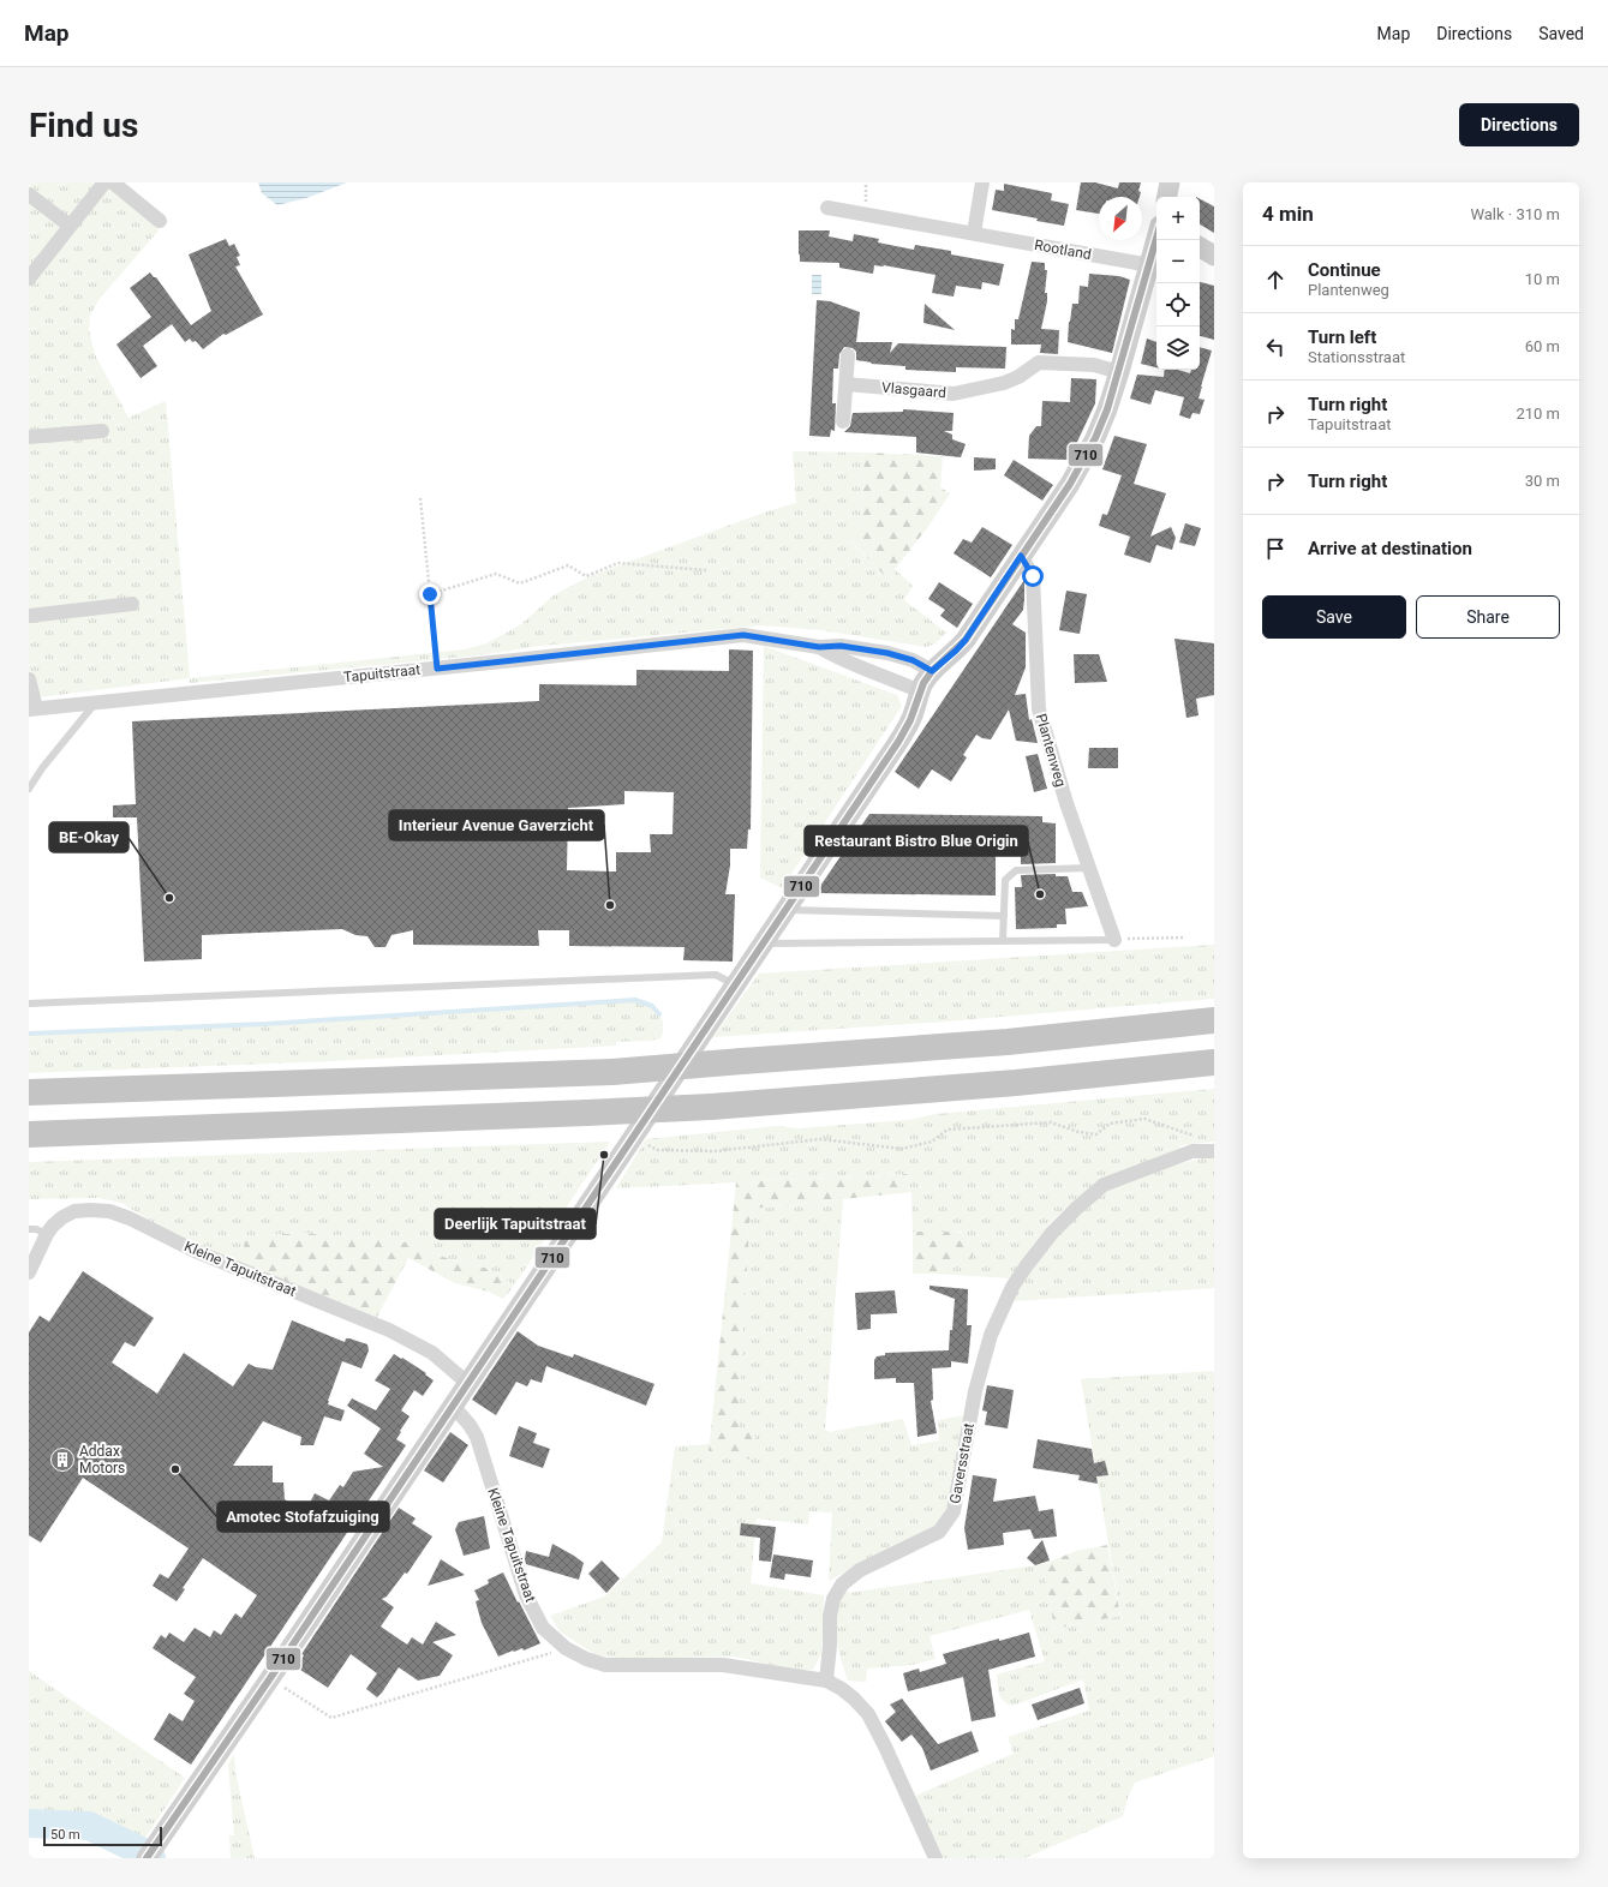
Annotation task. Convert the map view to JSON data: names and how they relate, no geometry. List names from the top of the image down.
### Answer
{
  "streets": {
    "street": [
      "Rootland",
      "Vlasgaard",
      "Tapuitstraat",
      "Plantenweg",
      "Kleine Tapuitstraat",
      "Gaversstraat"
    ]
  },
  "crossings": [
    ["Kleine Tapuitstraat", "Gaversstraat"]
  ],
  "places": {
    "other": [
      "Restaurant Bistro Blue Origin",
      "BE-Okay",
      "Interieur Avenue Gaverzicht",
      "Deerlijk Tapuitstraat",
      "Amotec Stofafzuiging"
    ],
    "building": ["Addax Motors"]
  },
  "lines": ["transit line 710"],
  "scale_bar": "50 m",
  "north": "bottom left",
  "page": {
    "header": "Map",
    "nav": ["Map", "Directions", "Saved"],
    "buttons": [
      "Directions",
      ["Save", "Share"]
    ],
    "title": "Find us",
    "heading": ["4 min", "Walk · 310 m"],
    "map_buttons": ["+", "−"],
    "list": [
      ["Continue", "Plantenweg", "10 m"],
      ["Turn left", "Stationsstraat", "60 m"],
      ["Turn right", "Tapuitstraat", "210 m"],
      ["Turn right", "30 m"],
      "Arrive at destination"
    ],
    "scale": "50 m"
  }
}
